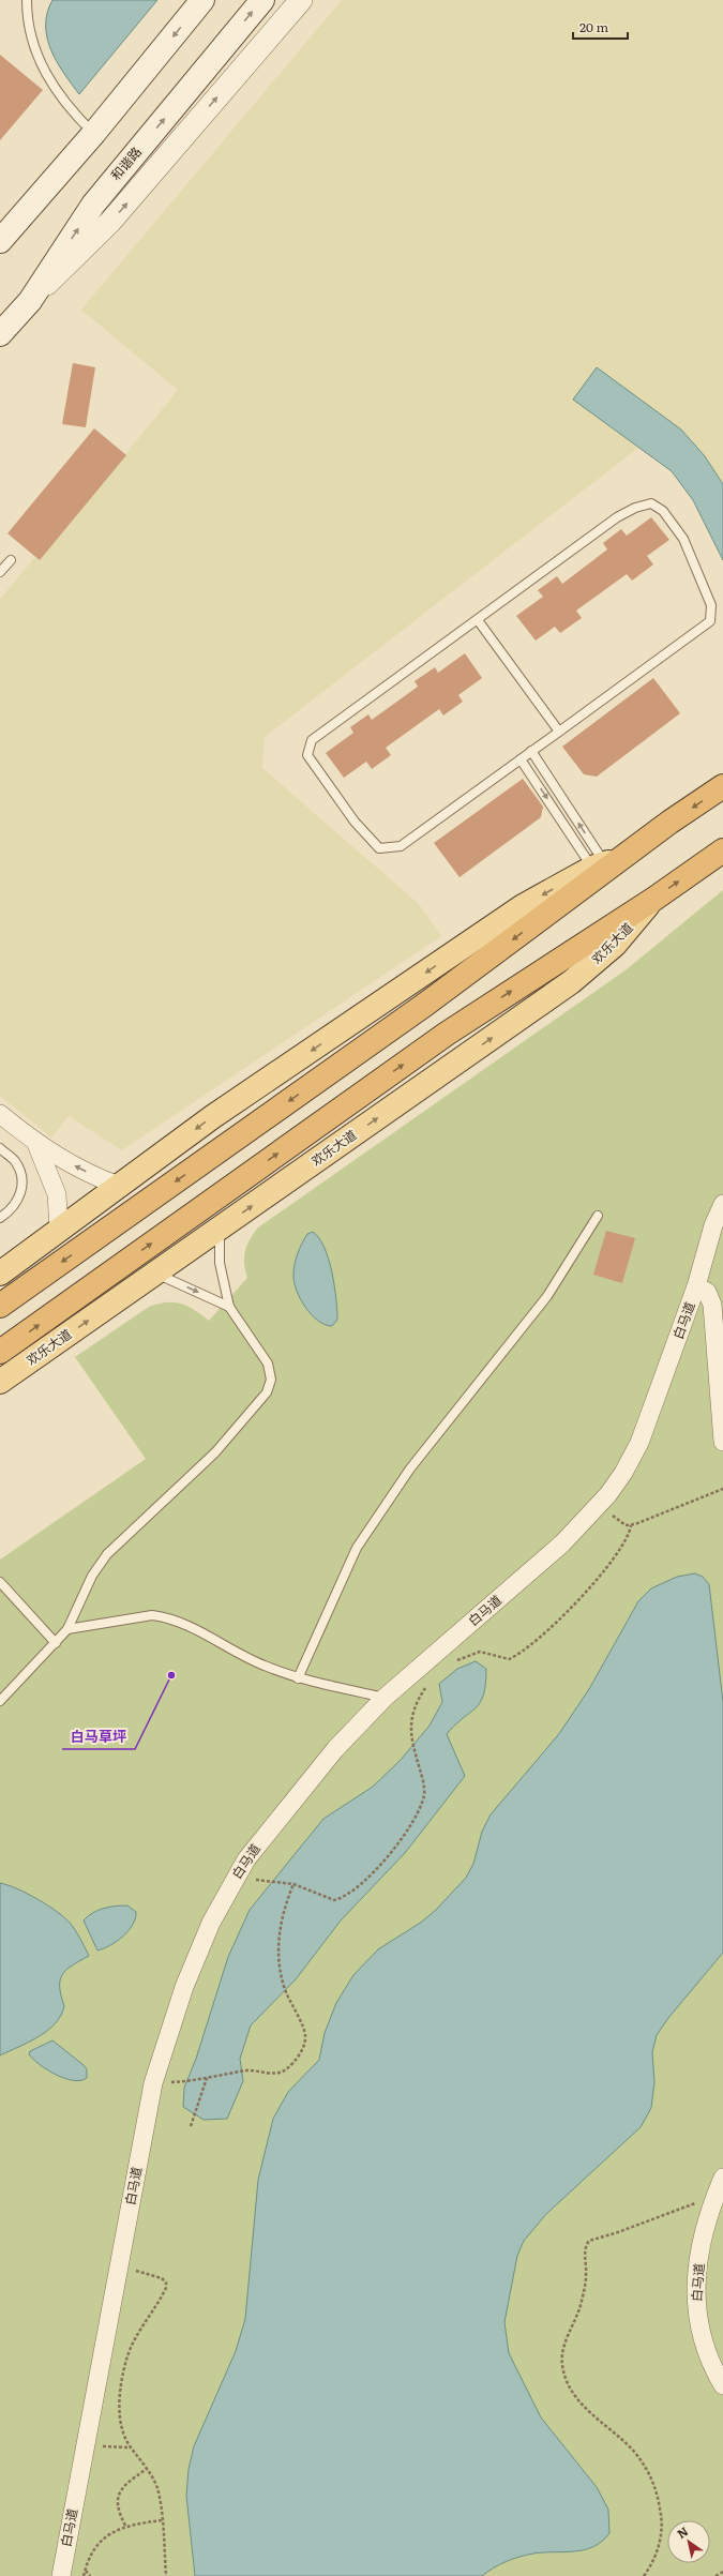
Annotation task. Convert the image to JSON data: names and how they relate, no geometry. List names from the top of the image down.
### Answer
{
  "streets": {
    "highway": ["欢乐大道"],
    "main road": ["和谐路"],
    "street": ["白马道"]
  },
  "places": ["白马草坪"],
  "scale_bar": "20 m",
  "north": "top left"
}
